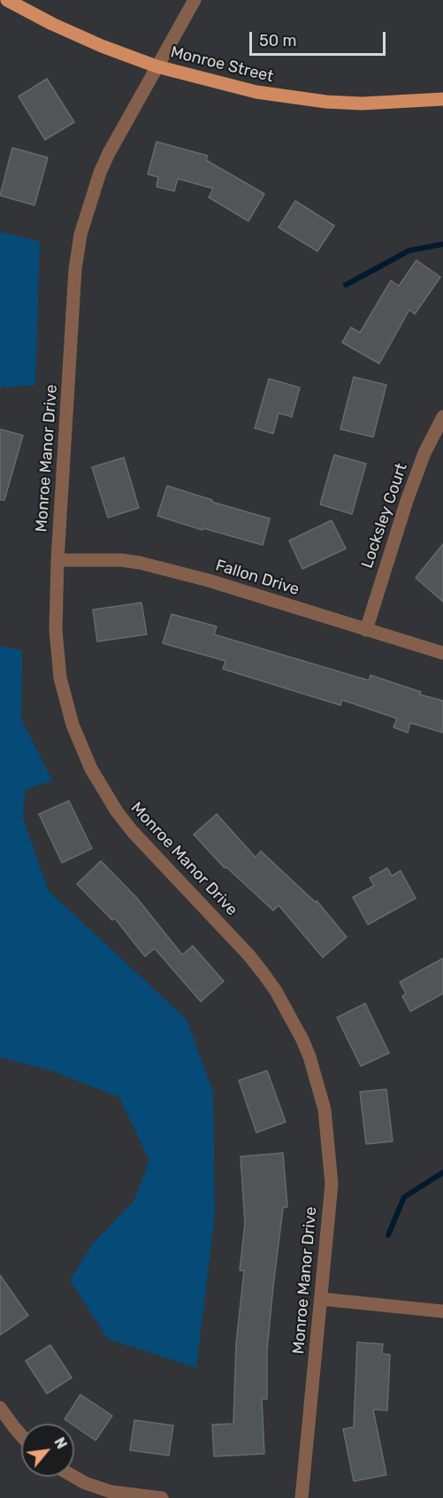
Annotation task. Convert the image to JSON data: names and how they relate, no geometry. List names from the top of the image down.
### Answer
{
  "streets": {
    "main road": ["Monroe Street"],
    "street": ["Monroe Manor Drive", "Locksley Court", "Fallon Drive"]
  },
  "crossings": [
    ["Monroe Street", "Monroe Manor Drive"],
    ["Monroe Manor Drive", "Fallon Drive"],
    ["Locksley Court", "Fallon Drive"]
  ],
  "scale_bar": "50 m",
  "north": "top right"
}
